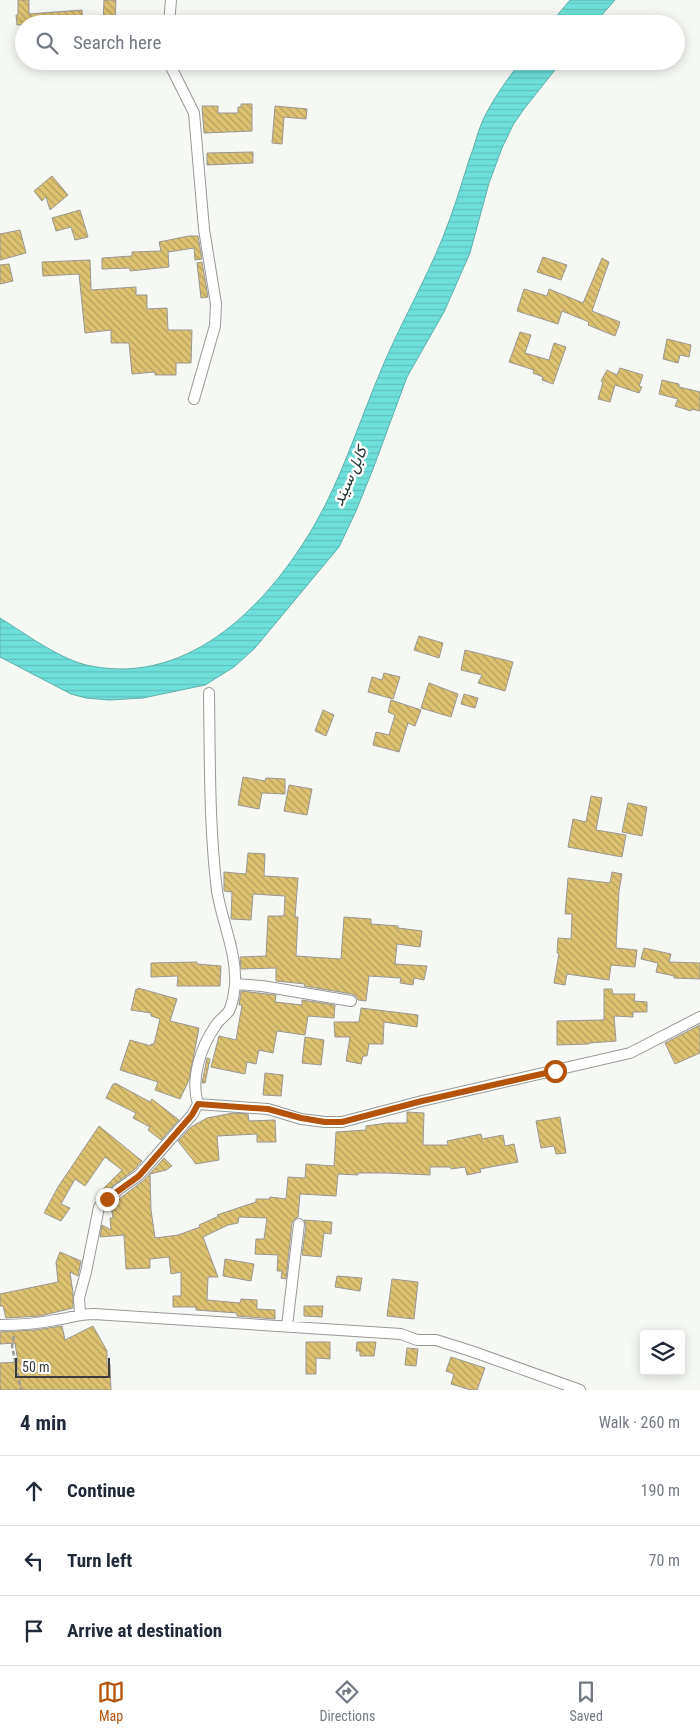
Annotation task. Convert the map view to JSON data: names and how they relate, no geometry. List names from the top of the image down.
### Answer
{
  "water": ["کابل سيند"],
  "scale_bar": "50 m",
  "page": {
    "search": "Search here",
    "scale": "50 m",
    "heading": ["4 min", "Walk · 260 m"],
    "list": [
      ["Continue", "190 m"],
      ["Turn left", "70 m"],
      "Arrive at destination"
    ],
    "nav": ["Map", "Directions", "Saved"]
  }
}
